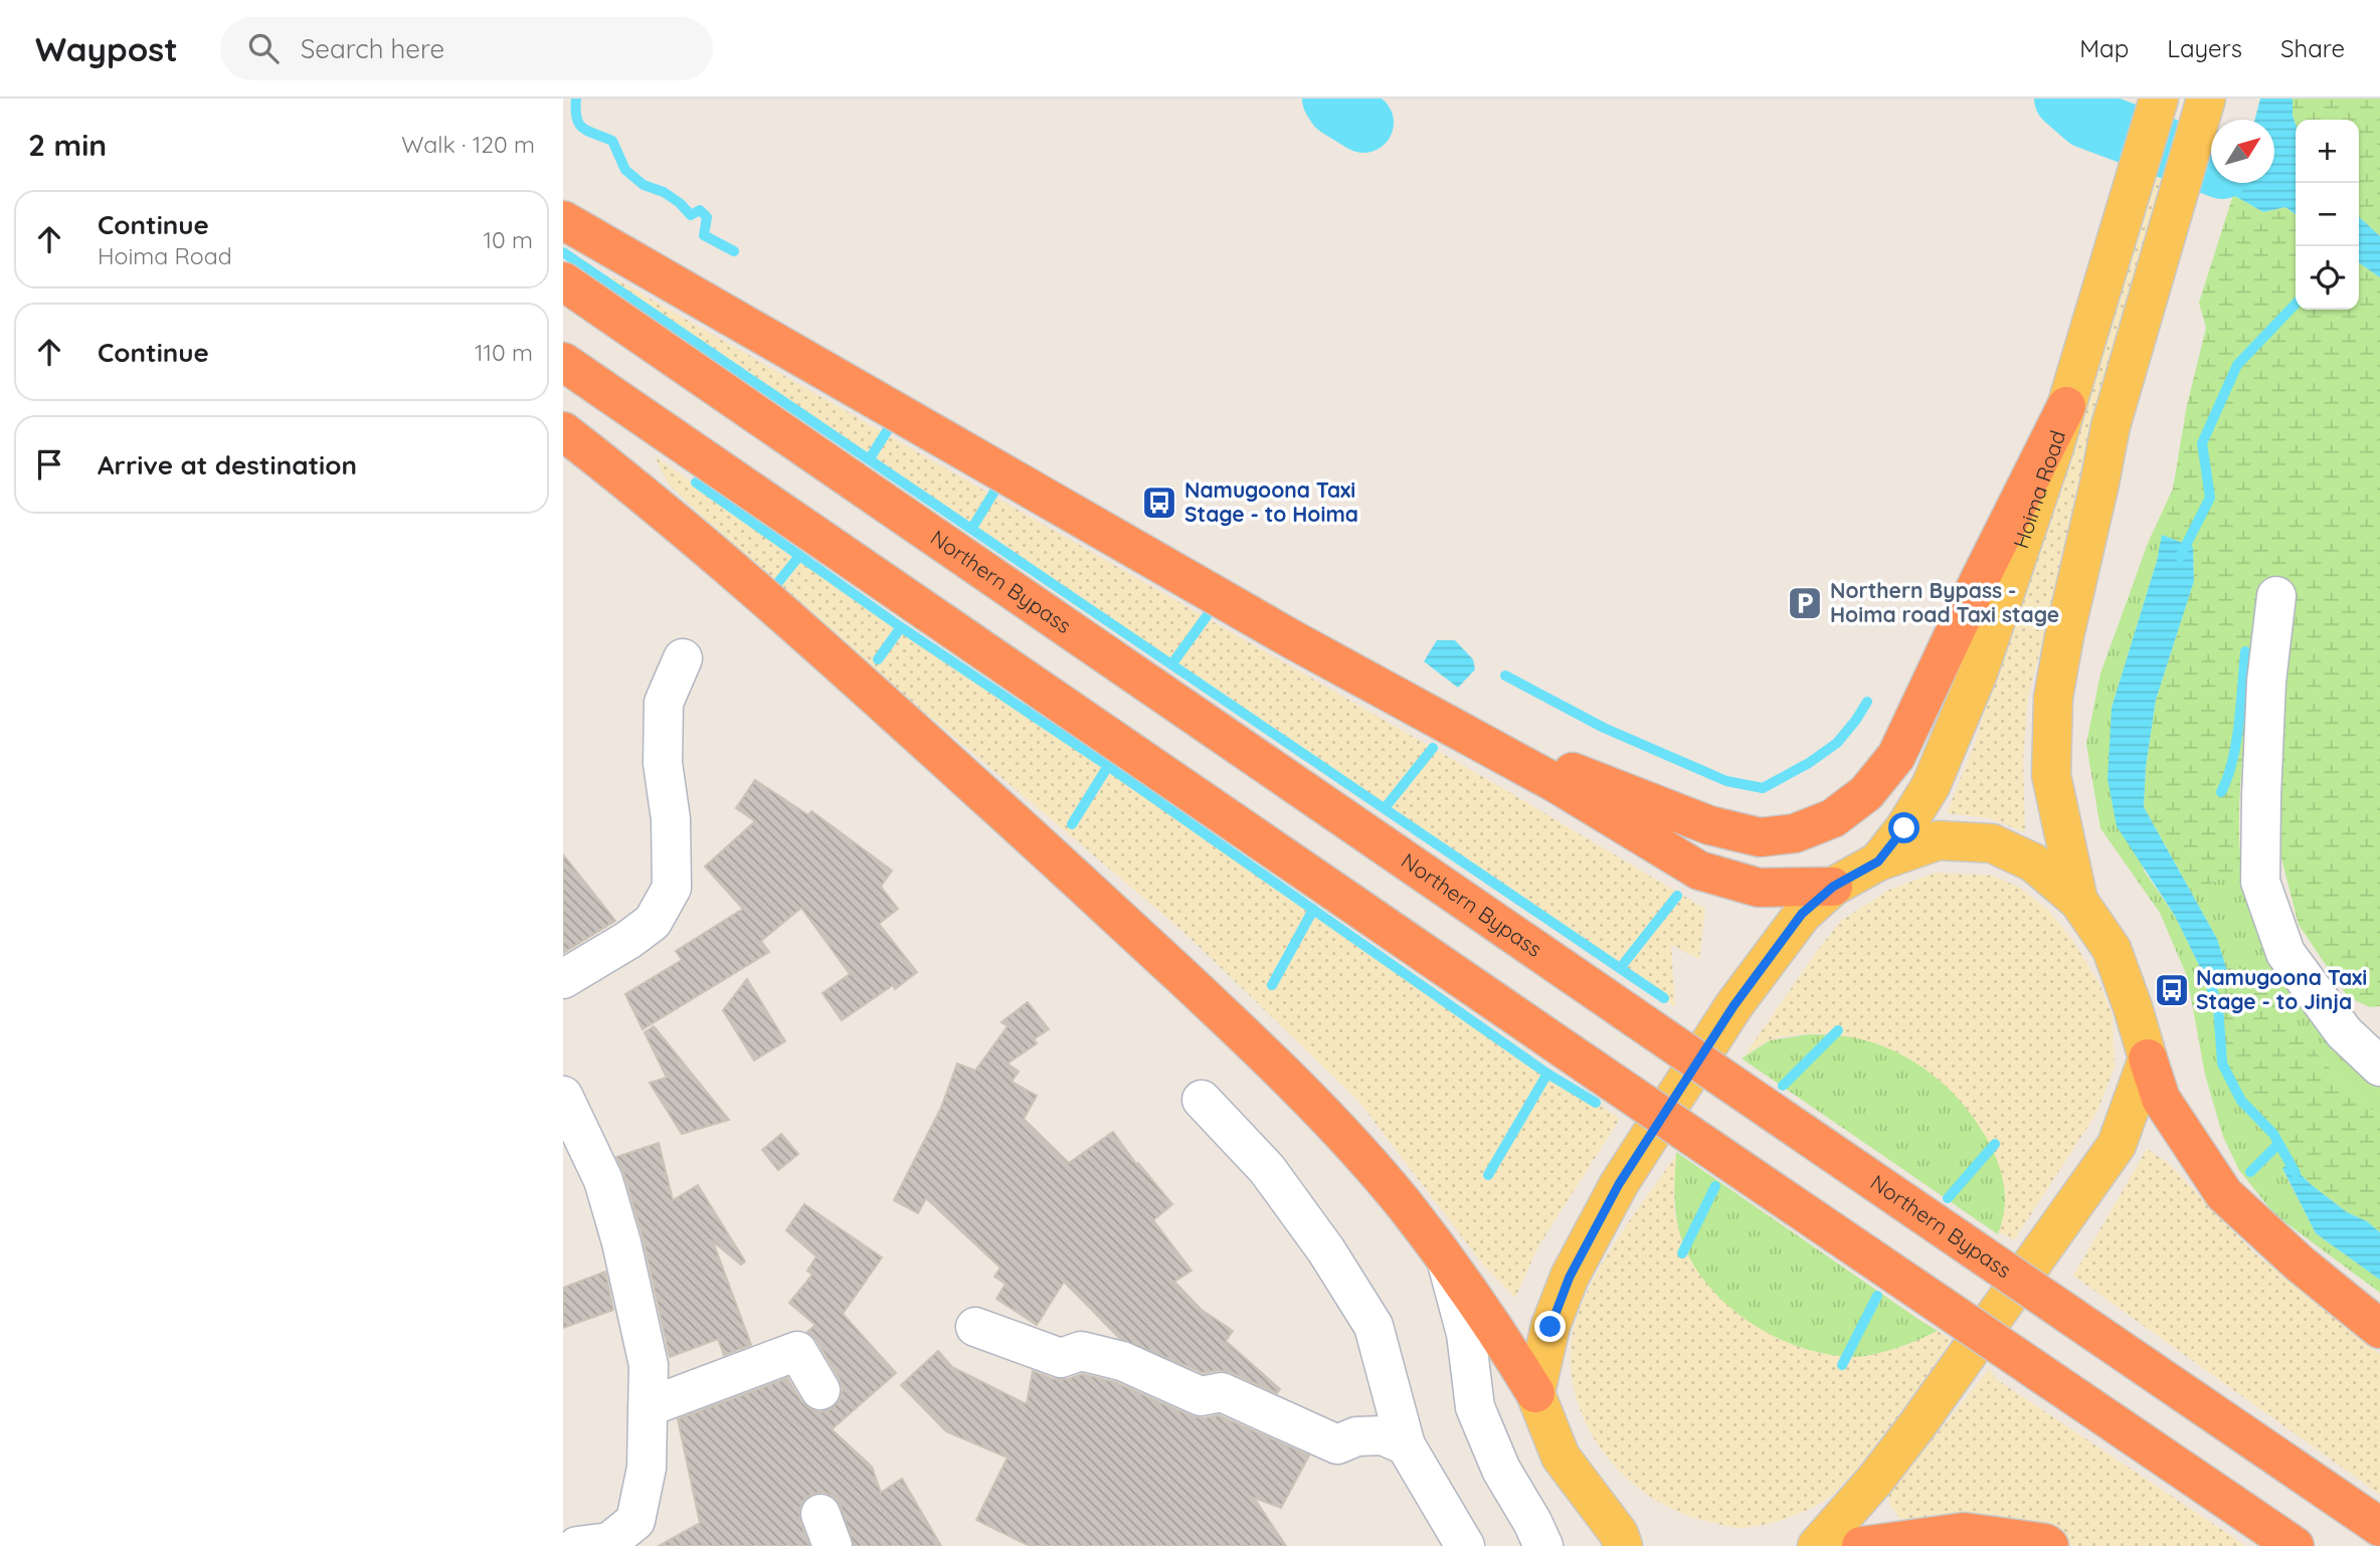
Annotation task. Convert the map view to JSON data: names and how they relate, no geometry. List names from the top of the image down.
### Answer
{
  "streets": {
    "highway": ["Northern Bypass"],
    "main road": ["Hoima Road"]
  },
  "places": {
    "bus stop": ["Namugoona Taxi Stage - to Hoima", "Namugoona Taxi Stage - to Jinja"],
    "parking": ["Northern Bypass - Hoima road Taxi stage"]
  },
  "north": "top right",
  "page": {
    "header": "Waypost",
    "search": "Search here",
    "nav": ["Map", "Layers", "Share"],
    "heading": ["2 min", "Walk · 120 m"],
    "map_buttons": ["+", "−"],
    "list": [
      ["Continue", "Hoima Road", "10 m"],
      ["Continue", "110 m"],
      "Arrive at destination"
    ]
  }
}
